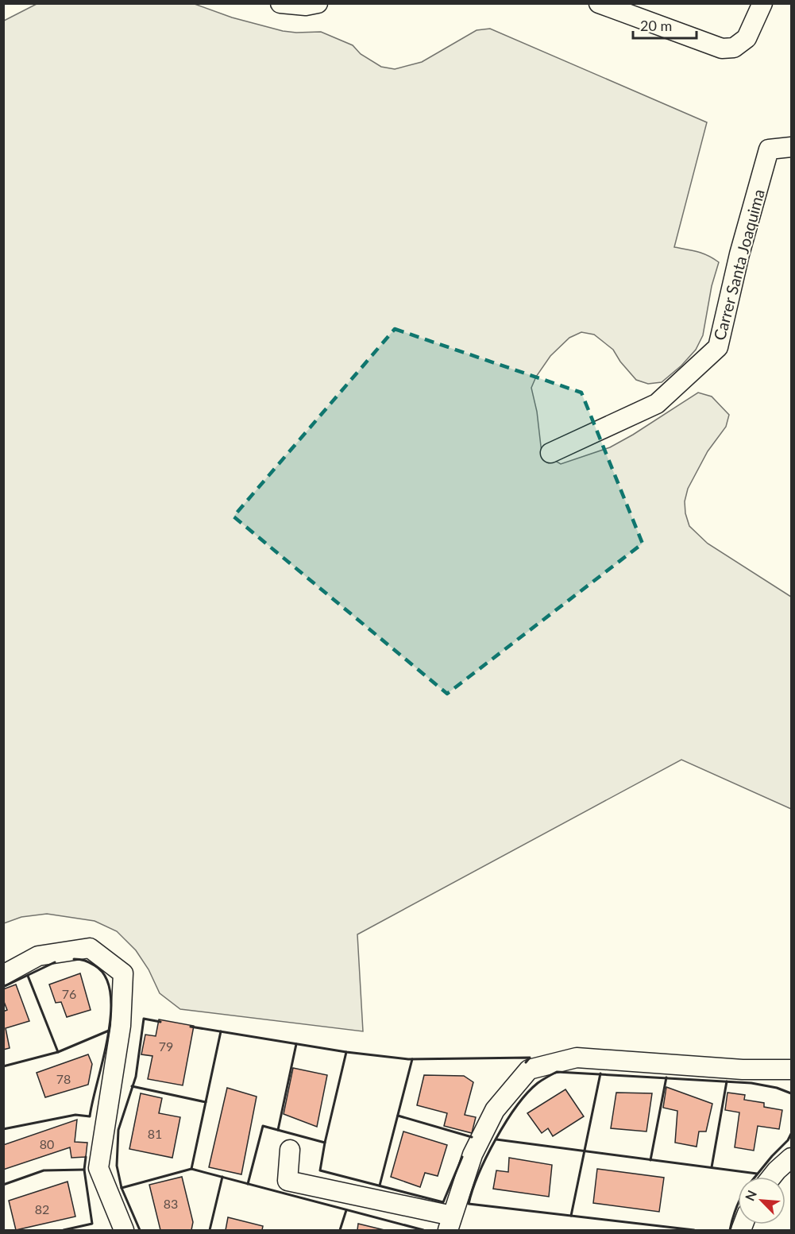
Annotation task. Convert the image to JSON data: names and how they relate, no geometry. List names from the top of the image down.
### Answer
{
  "streets": {
    "street": ["Carrer Santa Joaquima"]
  },
  "house_numbers": [
    "76",
    "79",
    "78",
    "81",
    "80",
    "83",
    "82"
  ],
  "scale_bar": "20 m",
  "north": "top left"
}
